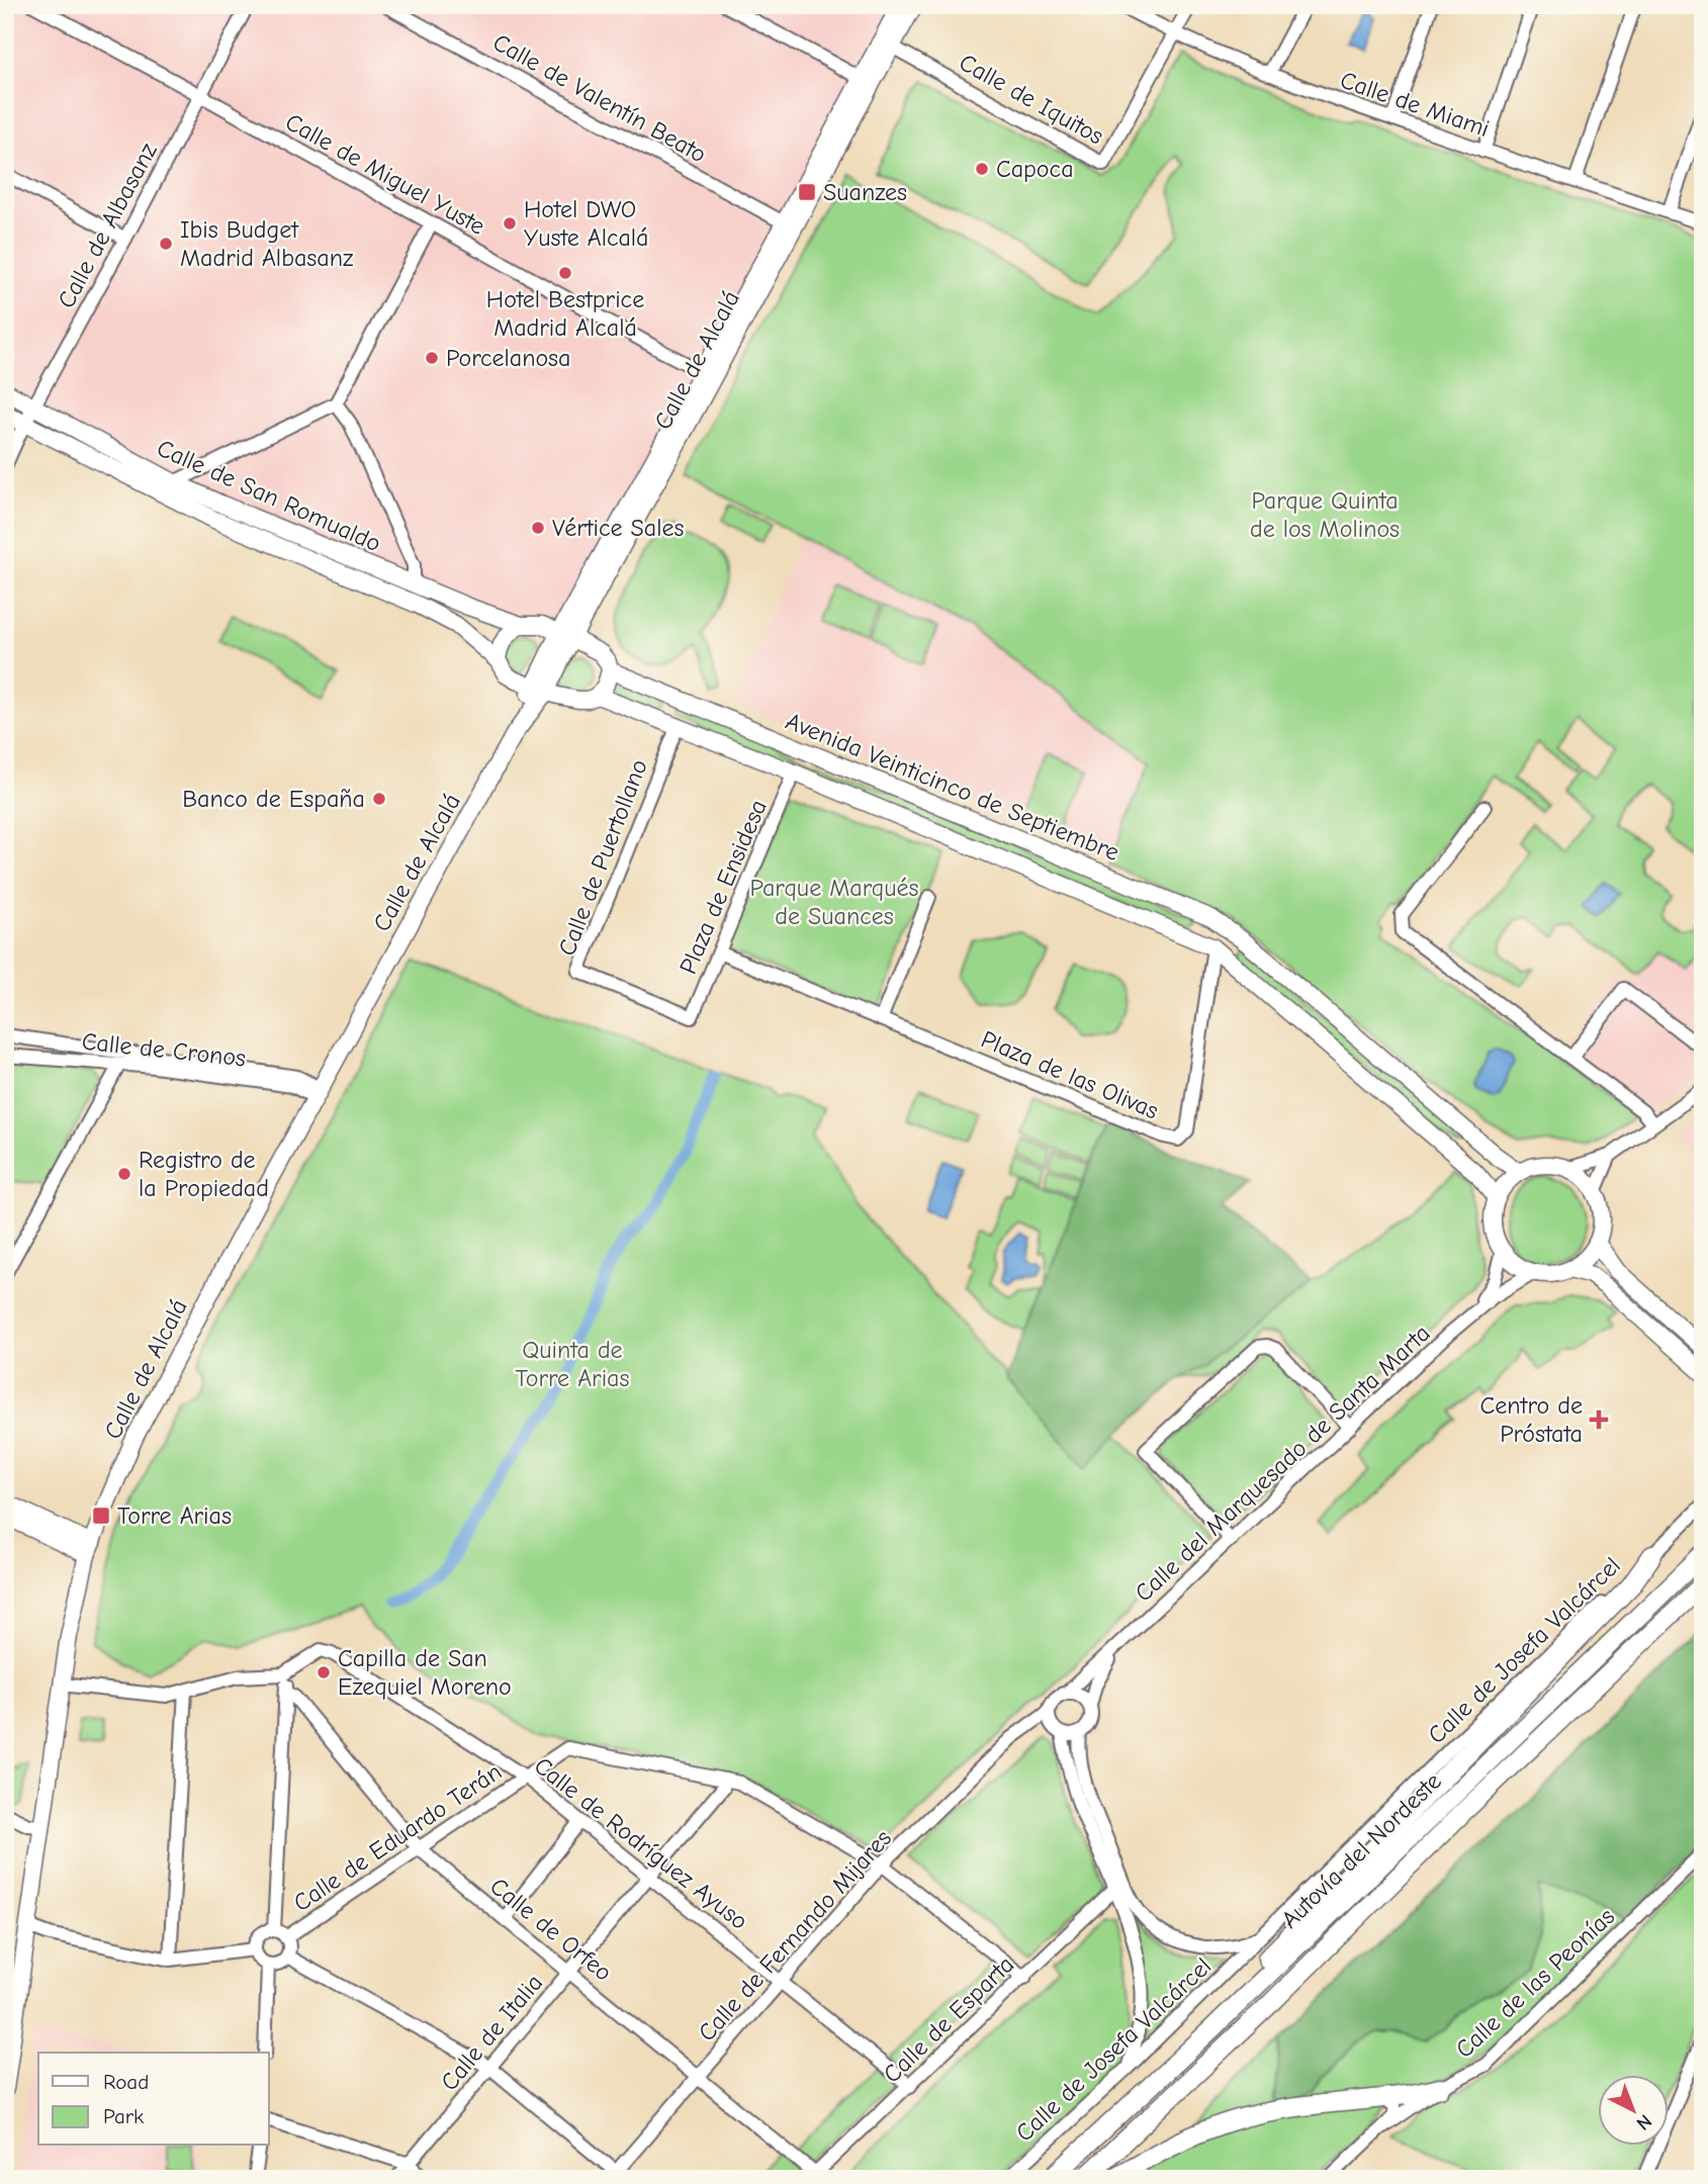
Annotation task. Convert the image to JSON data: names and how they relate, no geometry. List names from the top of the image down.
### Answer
{
  "streets": {
    "highway": ["Autovía del Nordeste"],
    "main road": ["Calle de Alcalá", "Calle de San Romualdo", "Avenida Veinticinco de Septiembre"],
    "street": [
      "Calle de Valentín Beato",
      "Calle de Iquitos",
      "Calle de Miami",
      "Calle de Miguel Yuste",
      "Calle de Albasanz",
      "Calle de Puertollano",
      "Plaza de Ensidesa",
      "Calle de Cronos",
      "Plaza de las Olivas",
      "Calle del Marquesado de Santa Marta",
      "Calle de Josefa Valcárcel",
      "Calle de Eduardo Terán",
      "Calle de Rodríguez Ayuso",
      "Calle de Orfeo",
      "Calle de Fernando Mijares",
      "Calle de las Peonías",
      "Calle de Esparta",
      "Calle de Italia"
    ]
  },
  "crossings": [
    ["Calle de Valentín Beato", "Calle de Alcalá"],
    ["Calle de Iquitos", "Calle de Miami"],
    ["Calle de Iquitos", "Calle de Alcalá"],
    ["Calle de Miguel Yuste", "Calle de Albasanz"],
    ["Calle de Miguel Yuste", "Calle de Alcalá"],
    ["Calle de Albasanz", "Calle de San Romualdo"],
    ["Calle de Alcalá", "Calle de San Romualdo"],
    ["Calle de Alcalá", "Avenida Veinticinco de Septiembre"],
    ["Calle de Alcalá", "Calle de Cronos"],
    ["Calle de San Romualdo", "Avenida Veinticinco de Septiembre"],
    ["Avenida Veinticinco de Septiembre", "Calle de Puertollano"],
    ["Avenida Veinticinco de Septiembre", "Plaza de Ensidesa"],
    ["Avenida Veinticinco de Septiembre", "Plaza de las Olivas"],
    ["Avenida Veinticinco de Septiembre", "Calle del Marquesado de Santa Marta"],
    ["Calle de Puertollano", "Plaza de Ensidesa"],
    ["Plaza de Ensidesa", "Plaza de las Olivas"],
    ["Calle del Marquesado de Santa Marta", "Calle de Fernando Mijares"],
    ["Calle de Eduardo Terán", "Calle de Rodríguez Ayuso"],
    ["Calle de Eduardo Terán", "Calle de Orfeo"],
    ["Calle de Eduardo Terán", "Calle de Italia"],
    ["Calle de Rodríguez Ayuso", "Calle de Fernando Mijares"],
    ["Calle de Rodríguez Ayuso", "Calle de Esparta"],
    ["Calle de Rodríguez Ayuso", "Calle de Italia"],
    ["Calle de Orfeo", "Calle de Fernando Mijares"],
    ["Calle de Orfeo", "Calle de Esparta"],
    ["Calle de Orfeo", "Calle de Italia"]
  ],
  "parks": ["Parque Quinta de los Molinos", "Parque Marqués de Suances", "Quinta de Torre Arias"],
  "places": {
    "other": [
      "Capoca",
      "Hotel DWO Yuste Alcalá",
      "Ibis Budget Madrid Albasanz",
      "Hotel Bestprice Madrid Alcalá",
      "Porcelanosa",
      "Vértice Sales",
      "Banco de España",
      "Registro de la Propiedad",
      "Capilla de San Ezequiel Moreno"
    ],
    "transit": ["Suanzes", "Torre Arias"],
    "health": ["Centro de Próstata"]
  },
  "legend": ["Road", "Park"],
  "north": "bottom right"
}
